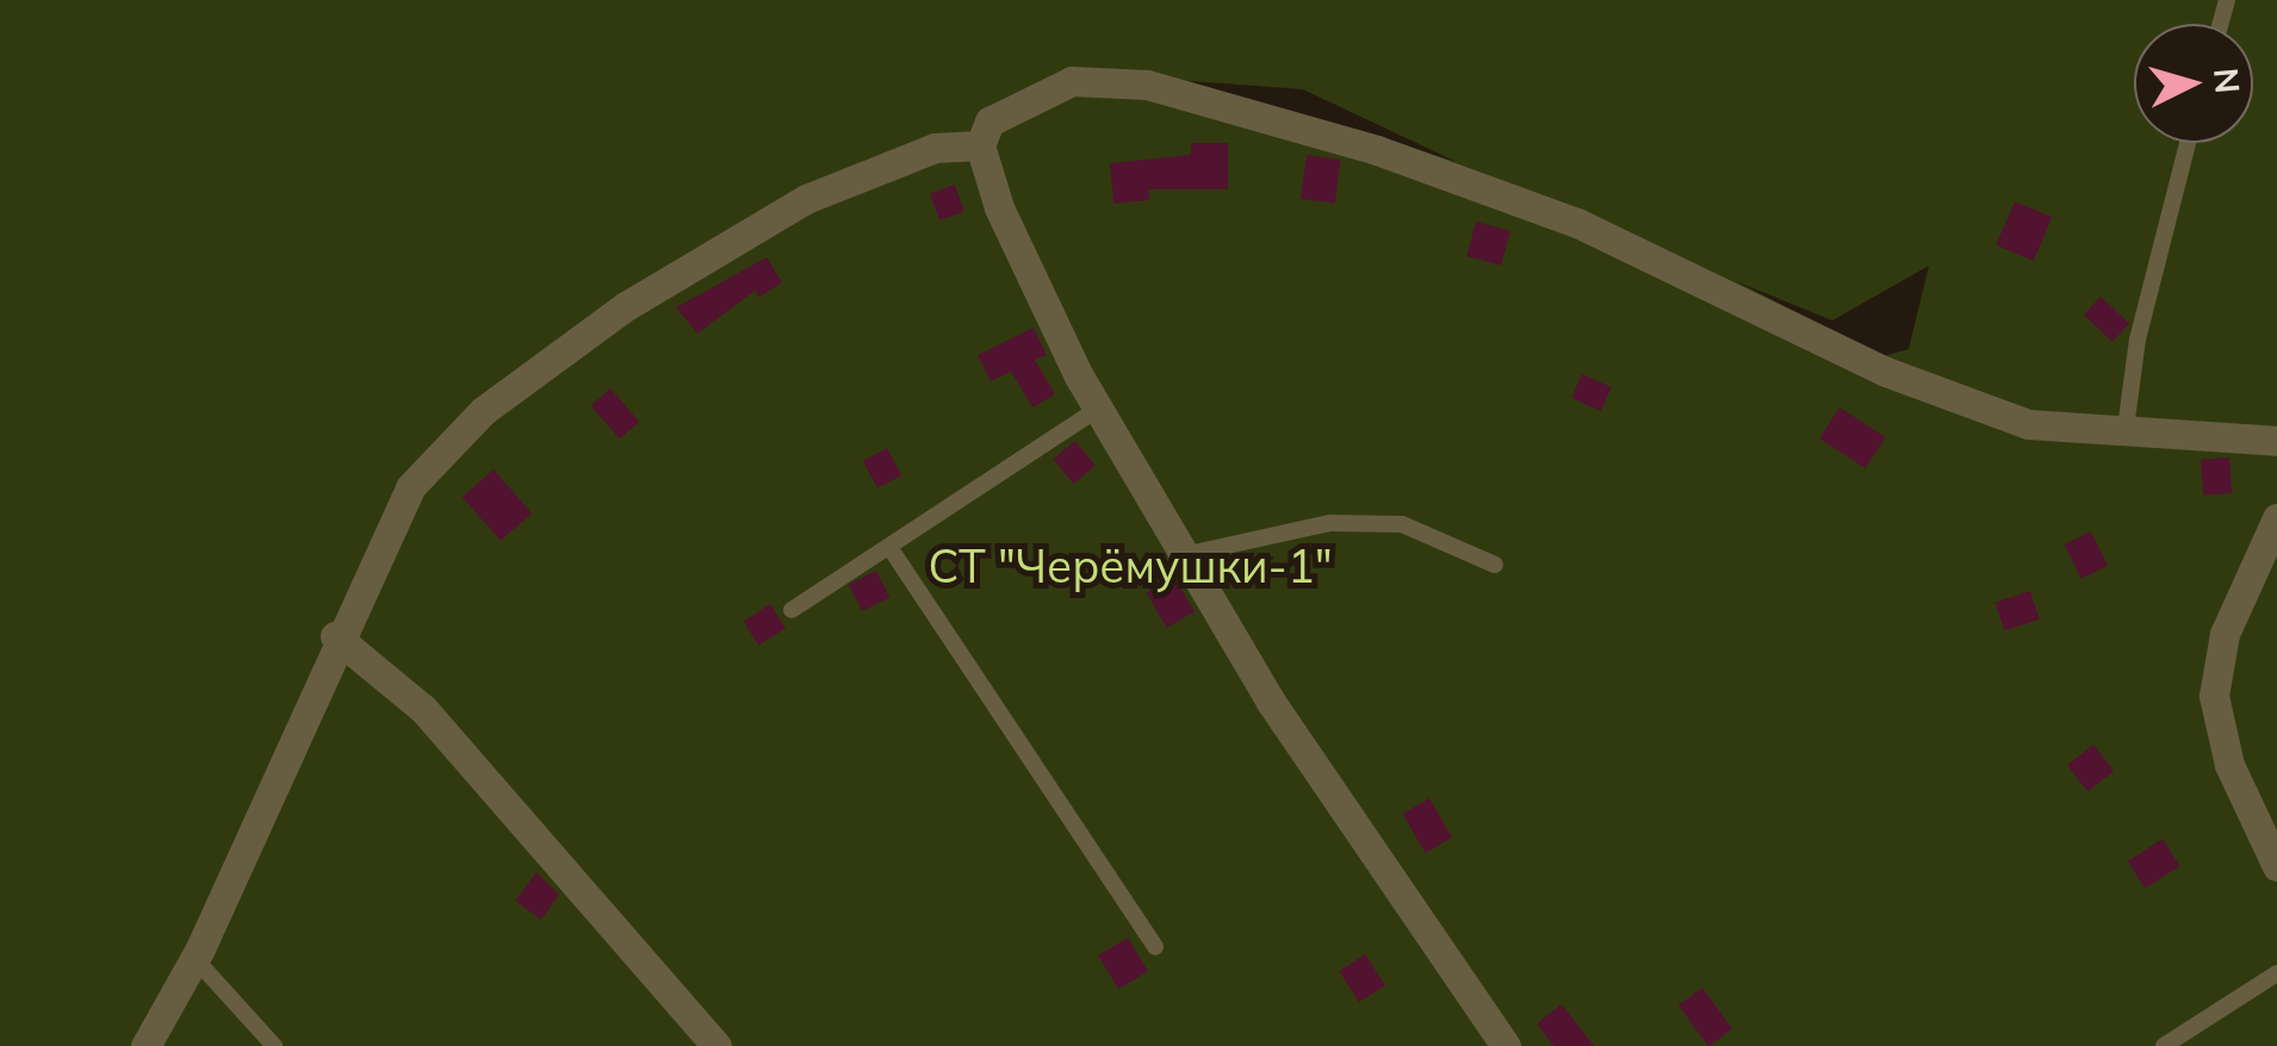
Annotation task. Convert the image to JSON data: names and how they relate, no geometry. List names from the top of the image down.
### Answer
{
  "parks": ["СТ \"Черёмушки-1\""],
  "north": "right"
}
